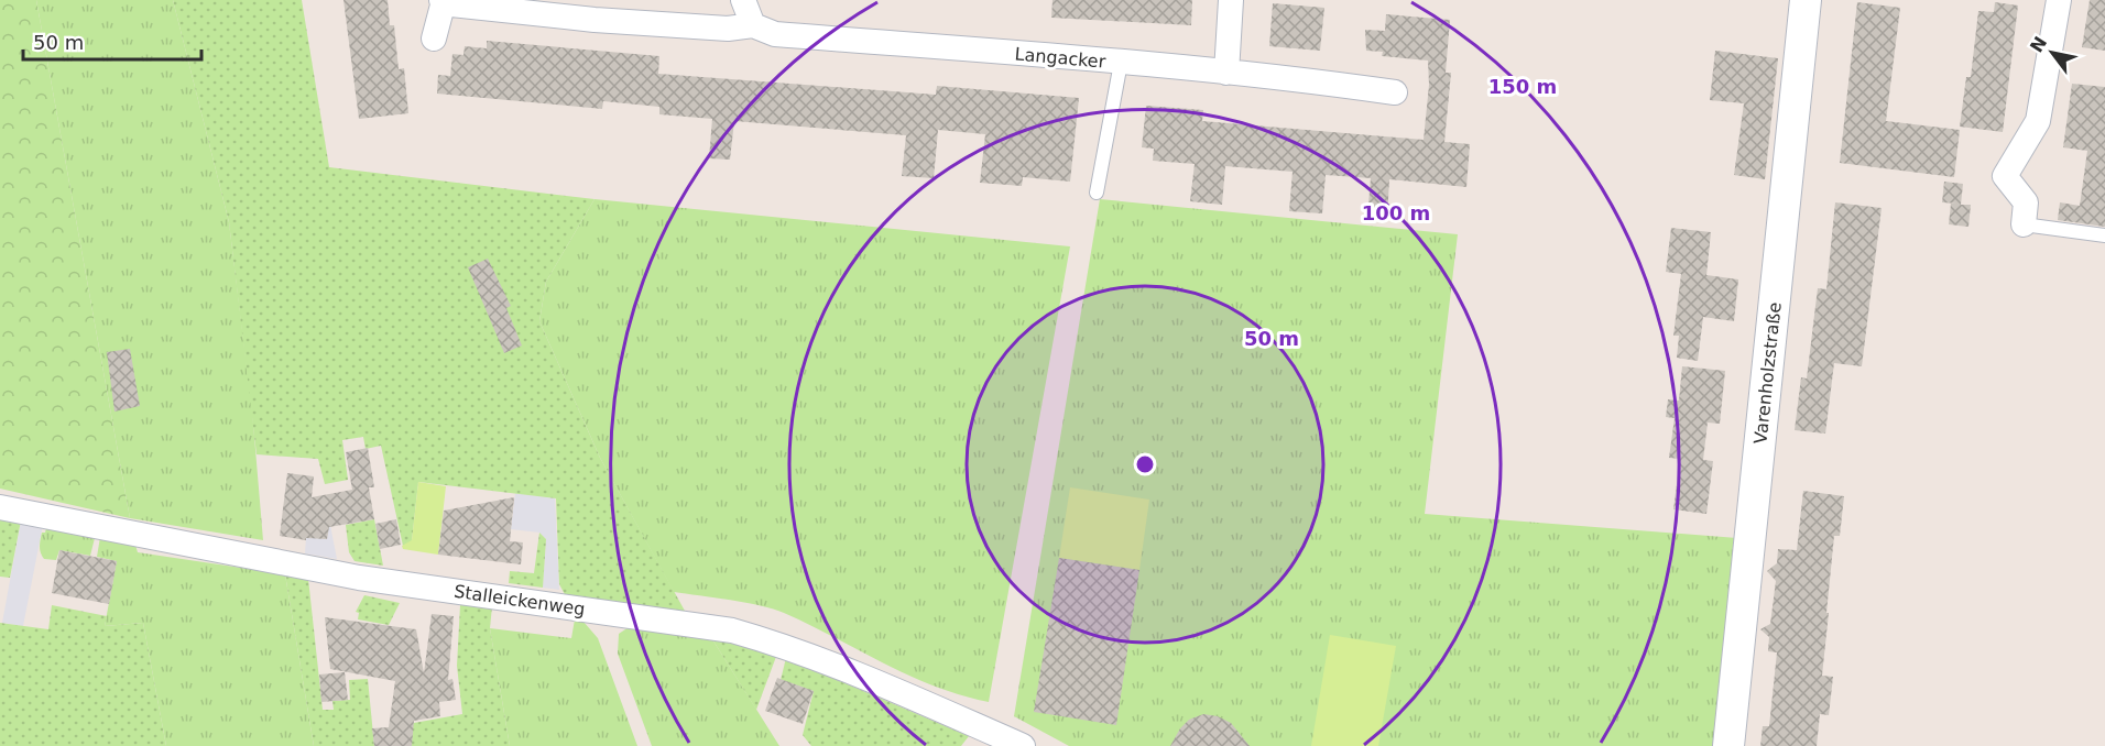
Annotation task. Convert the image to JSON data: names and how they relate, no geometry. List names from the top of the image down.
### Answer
{
  "streets": {
    "street": ["Langacker", "Varenholzstraße", "Stalleickenweg"]
  },
  "scale_bar": "50 m",
  "north": "top left",
  "rings": ["150 m", "100 m", "50 m"]
}
